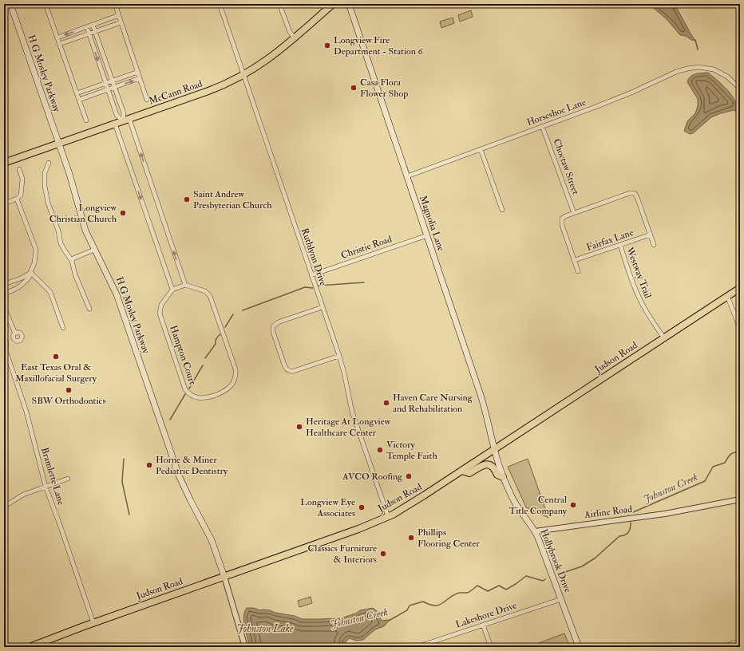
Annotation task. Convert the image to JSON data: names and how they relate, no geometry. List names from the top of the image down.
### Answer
{
  "streets": {
    "main road": [
      "H G Mosley Parkway",
      "McCann Road",
      "Magnolia Lane",
      "Judson Road",
      "Hollybrook Drive"
    ],
    "street": [
      "Horseshoe Lane",
      "Choctaw Street",
      "Fairfax Lane",
      "Christie Road",
      "Ruthlynn Drive",
      "Westway Trail",
      "Hampton Court",
      "Bramlette Lane",
      "Airline Road",
      "Lakeshore Drive"
    ]
  },
  "crossings": [
    ["H G Mosley Parkway", "McCann Road"],
    ["H G Mosley Parkway", "Judson Road"],
    ["McCann Road", "Ruthlynn Drive"],
    ["Horseshoe Lane", "Choctaw Street"],
    ["Horseshoe Lane", "Magnolia Lane"],
    ["Magnolia Lane", "Christie Road"],
    ["Magnolia Lane", "Judson Road"],
    ["Magnolia Lane", "Hollybrook Drive"],
    ["Fairfax Lane", "Westway Trail"],
    ["Christie Road", "Ruthlynn Drive"],
    ["Ruthlynn Drive", "Judson Road"],
    ["Westway Trail", "Judson Road"],
    ["Judson Road", "Bramlette Lane"],
    ["Judson Road", "Hollybrook Drive"],
    ["Airline Road", "Hollybrook Drive"],
    ["Hollybrook Drive", "Lakeshore Drive"]
  ],
  "water": ["Johnston Creek", "Johnston Lake"],
  "places": [
    "Longview Fire Department - Station 6",
    "Casa Flora Flower Shop",
    "Saint Andrew Presbyterian Church",
    "Longview Christian Church",
    "East Texas Oral & Maxillofacial Surgery",
    "SBW Orthodontics",
    "Haven Care Nursing and Rehabilitation",
    "Heritage At Longview Healthcare Center",
    "Victory Temple Faith",
    "Horne & Miner Pediatric Dentistry",
    "AVCO Roofing",
    "Central Title Company",
    "Longview Eye Associates",
    "Phillips Flooring Center",
    "Classics Furniture & Interiors"
  ]
}
